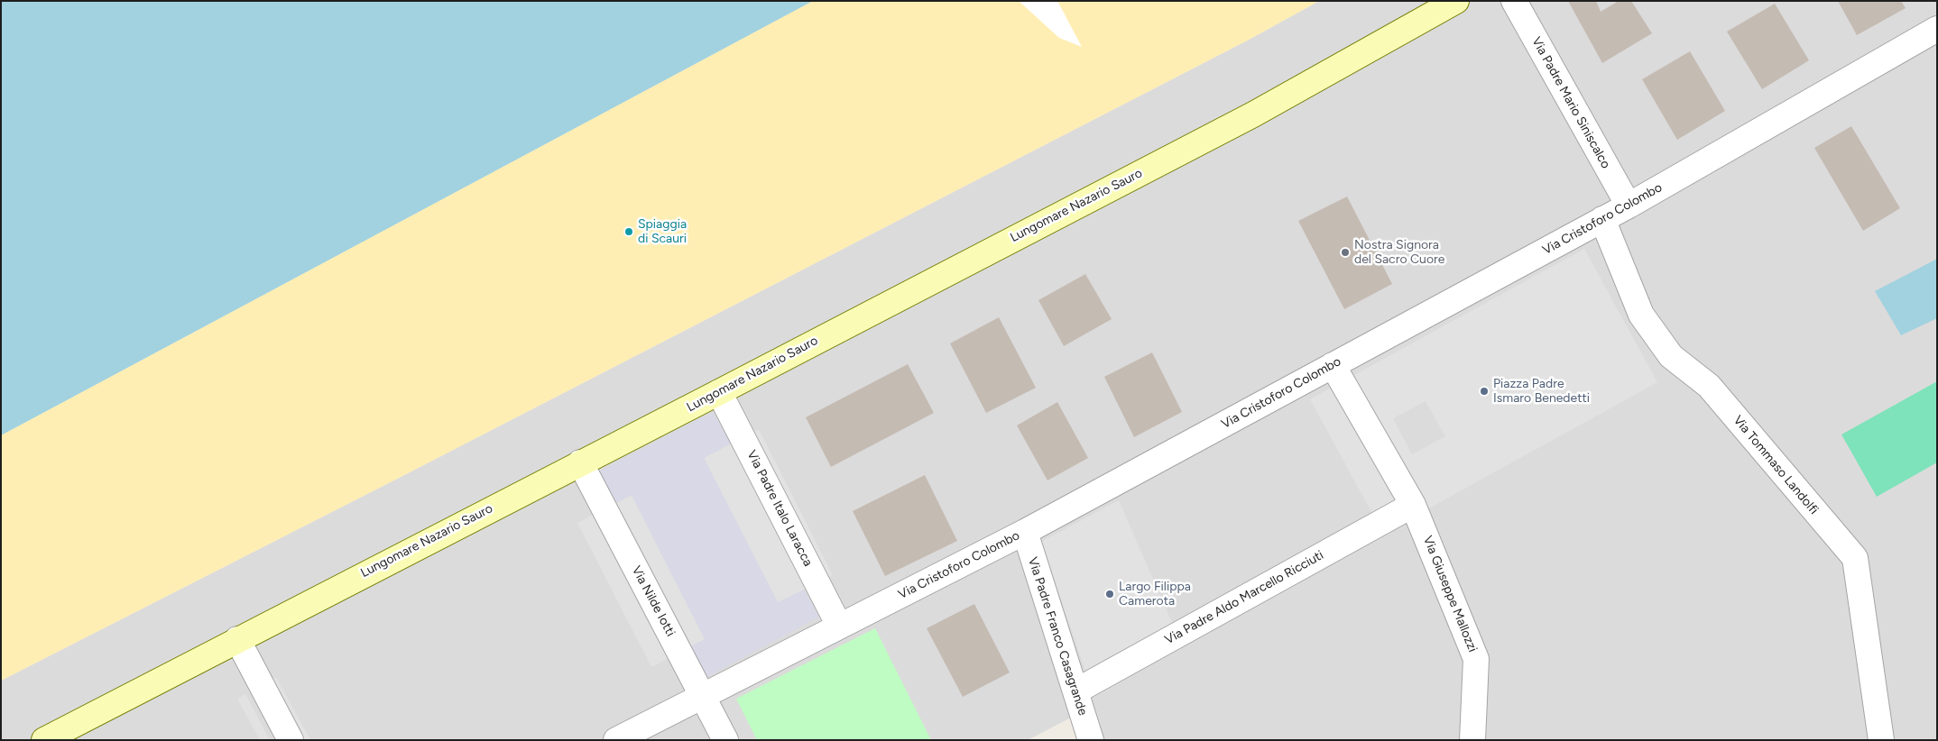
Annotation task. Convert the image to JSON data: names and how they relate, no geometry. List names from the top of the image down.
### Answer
{
  "streets": {
    "street": [
      "Via Padre Mario Siniscalco",
      "Lungomare Nazario Sauro",
      "Via Cristoforo Colombo",
      "Via Tommaso Landolfi",
      "Via Padre Italo Laracca",
      "Via Giuseppe Mallozzi",
      "Via Padre Aldo Marcello Ricciuti",
      "Via Nilde Iotti",
      "Via Padre Franco Casagrande"
    ]
  },
  "crossings": [
    ["Via Padre Mario Siniscalco", "Via Cristoforo Colombo"],
    ["Lungomare Nazario Sauro", "Via Padre Italo Laracca"],
    ["Lungomare Nazario Sauro", "Via Nilde Iotti"],
    ["Via Cristoforo Colombo", "Via Tommaso Landolfi"],
    ["Via Cristoforo Colombo", "Via Padre Italo Laracca"],
    ["Via Cristoforo Colombo", "Via Giuseppe Mallozzi"],
    ["Via Cristoforo Colombo", "Via Nilde Iotti"],
    ["Via Cristoforo Colombo", "Via Padre Franco Casagrande"],
    ["Via Giuseppe Mallozzi", "Via Padre Aldo Marcello Ricciuti"],
    ["Via Padre Aldo Marcello Ricciuti", "Via Padre Franco Casagrande"]
  ],
  "places": [
    "Spiaggia di Scauri",
    "Nostra Signora del Sacro Cuore",
    "Piazza Padre Ismaro Benedetti",
    "Largo Filippa Camerota"
  ]
}
